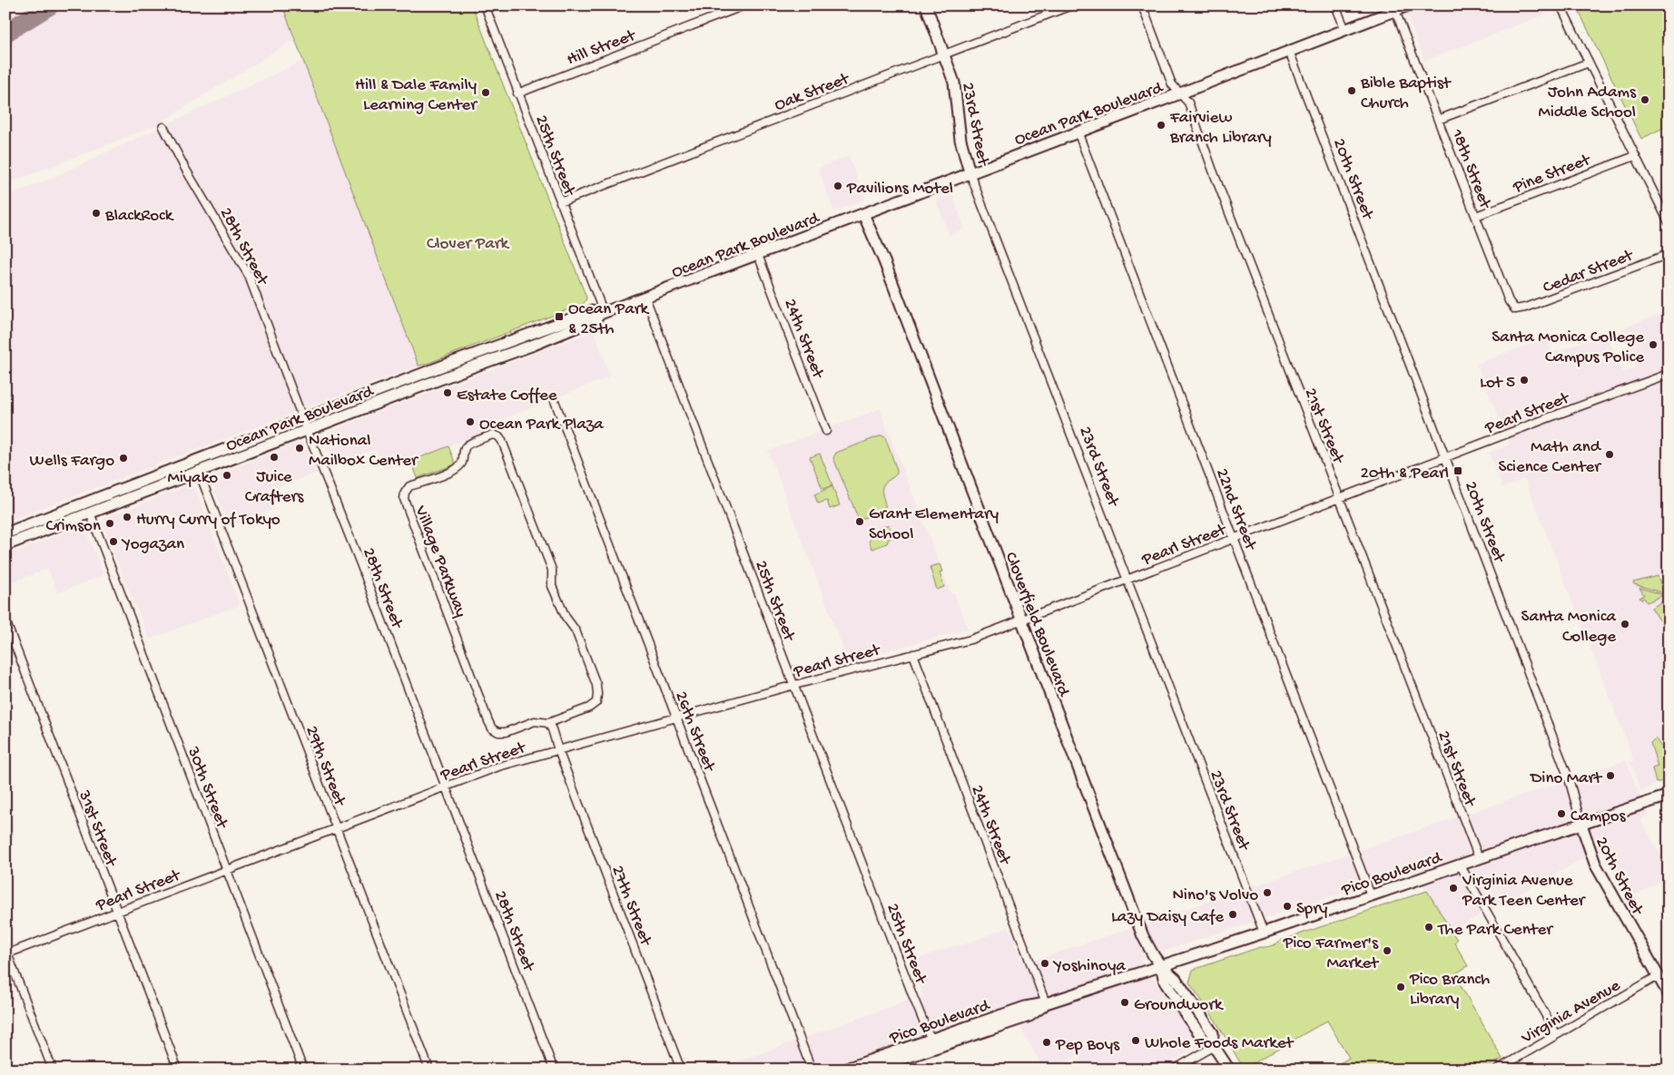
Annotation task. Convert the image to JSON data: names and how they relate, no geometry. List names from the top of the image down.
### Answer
{
  "streets": {
    "street": [
      "Hill Street",
      "Oak Street",
      "Ocean Park Boulevard",
      "23rd Street",
      "25th Street",
      "18th Street",
      "Pine Street",
      "20th Street",
      "28th Street",
      "Cedar Street",
      "24th Street",
      "Pearl Street",
      "21st Street",
      "22nd Street",
      "Village Parkway",
      "Cloverfield Boulevard",
      "26th Street",
      "29th Street",
      "30th Street",
      "31st Street",
      "Pico Boulevard",
      "27th Street",
      "Virginia Avenue"
    ]
  },
  "crossings": [
    ["Hill Street", "25th Street"],
    ["Oak Street", "23rd Street"],
    ["Oak Street", "25th Street"],
    ["Ocean Park Boulevard", "23rd Street"],
    ["Ocean Park Boulevard", "25th Street"],
    ["Ocean Park Boulevard", "18th Street"],
    ["Ocean Park Boulevard", "20th Street"],
    ["Ocean Park Boulevard", "28th Street"],
    ["Ocean Park Boulevard", "24th Street"],
    ["Ocean Park Boulevard", "21st Street"],
    ["Ocean Park Boulevard", "22nd Street"],
    ["Ocean Park Boulevard", "Cloverfield Boulevard"],
    ["Ocean Park Boulevard", "29th Street"],
    ["Ocean Park Boulevard", "30th Street"],
    ["23rd Street", "Pearl Street"],
    ["23rd Street", "Pico Boulevard"],
    ["25th Street", "Pearl Street"],
    ["25th Street", "Pico Boulevard"],
    ["18th Street", "Pine Street"],
    ["18th Street", "Cedar Street"],
    ["20th Street", "Pearl Street"],
    ["20th Street", "Pico Boulevard"],
    ["20th Street", "Virginia Avenue"],
    ["28th Street", "Pearl Street"],
    ["24th Street", "Pearl Street"],
    ["24th Street", "Pico Boulevard"],
    ["Pearl Street", "21st Street"],
    ["Pearl Street", "22nd Street"],
    ["Pearl Street", "Cloverfield Boulevard"],
    ["Pearl Street", "26th Street"],
    ["Pearl Street", "29th Street"],
    ["Pearl Street", "30th Street"],
    ["Pearl Street", "31st Street"],
    ["Pearl Street", "27th Street"],
    ["21st Street", "Pico Boulevard"],
    ["22nd Street", "Pico Boulevard"],
    ["Village Parkway", "27th Street"],
    ["Cloverfield Boulevard", "Pico Boulevard"]
  ],
  "parks": ["Clover Park"],
  "places": {
    "other": [
      "Bible Baptist Church",
      "Hill & Dale Family Learning Center",
      "John Adams Middle School",
      "Fairview Branch Library",
      "Pavilions Motel",
      "BlackRock",
      "Santa Monica College Campus Police",
      "Lot 5",
      "Estate Coffee",
      "Ocean Park Plaza",
      "National Mailbox Center",
      "Math and Science Center",
      "Juice Crafters",
      "Wells Fargo",
      "Miyako",
      "Hurry Curry of Tokyo",
      "Grant Elementary School",
      "Crimson",
      "Yogazan",
      "Santa Monica College",
      "Dino Mart",
      "Campos",
      "Virginia Avenue Park Teen Center",
      "Nino's Volvo",
      "Spry",
      "Lazy Daisy Cafe",
      "The Park Center",
      "Pico Farmer's Market",
      "Yoshinoya",
      "Pico Branch Library",
      "Groundwork",
      "Whole Foods Market",
      "Pep Boys"
    ],
    "transit": ["Ocean Park & 25th", "20th & Pearl"]
  }
}
